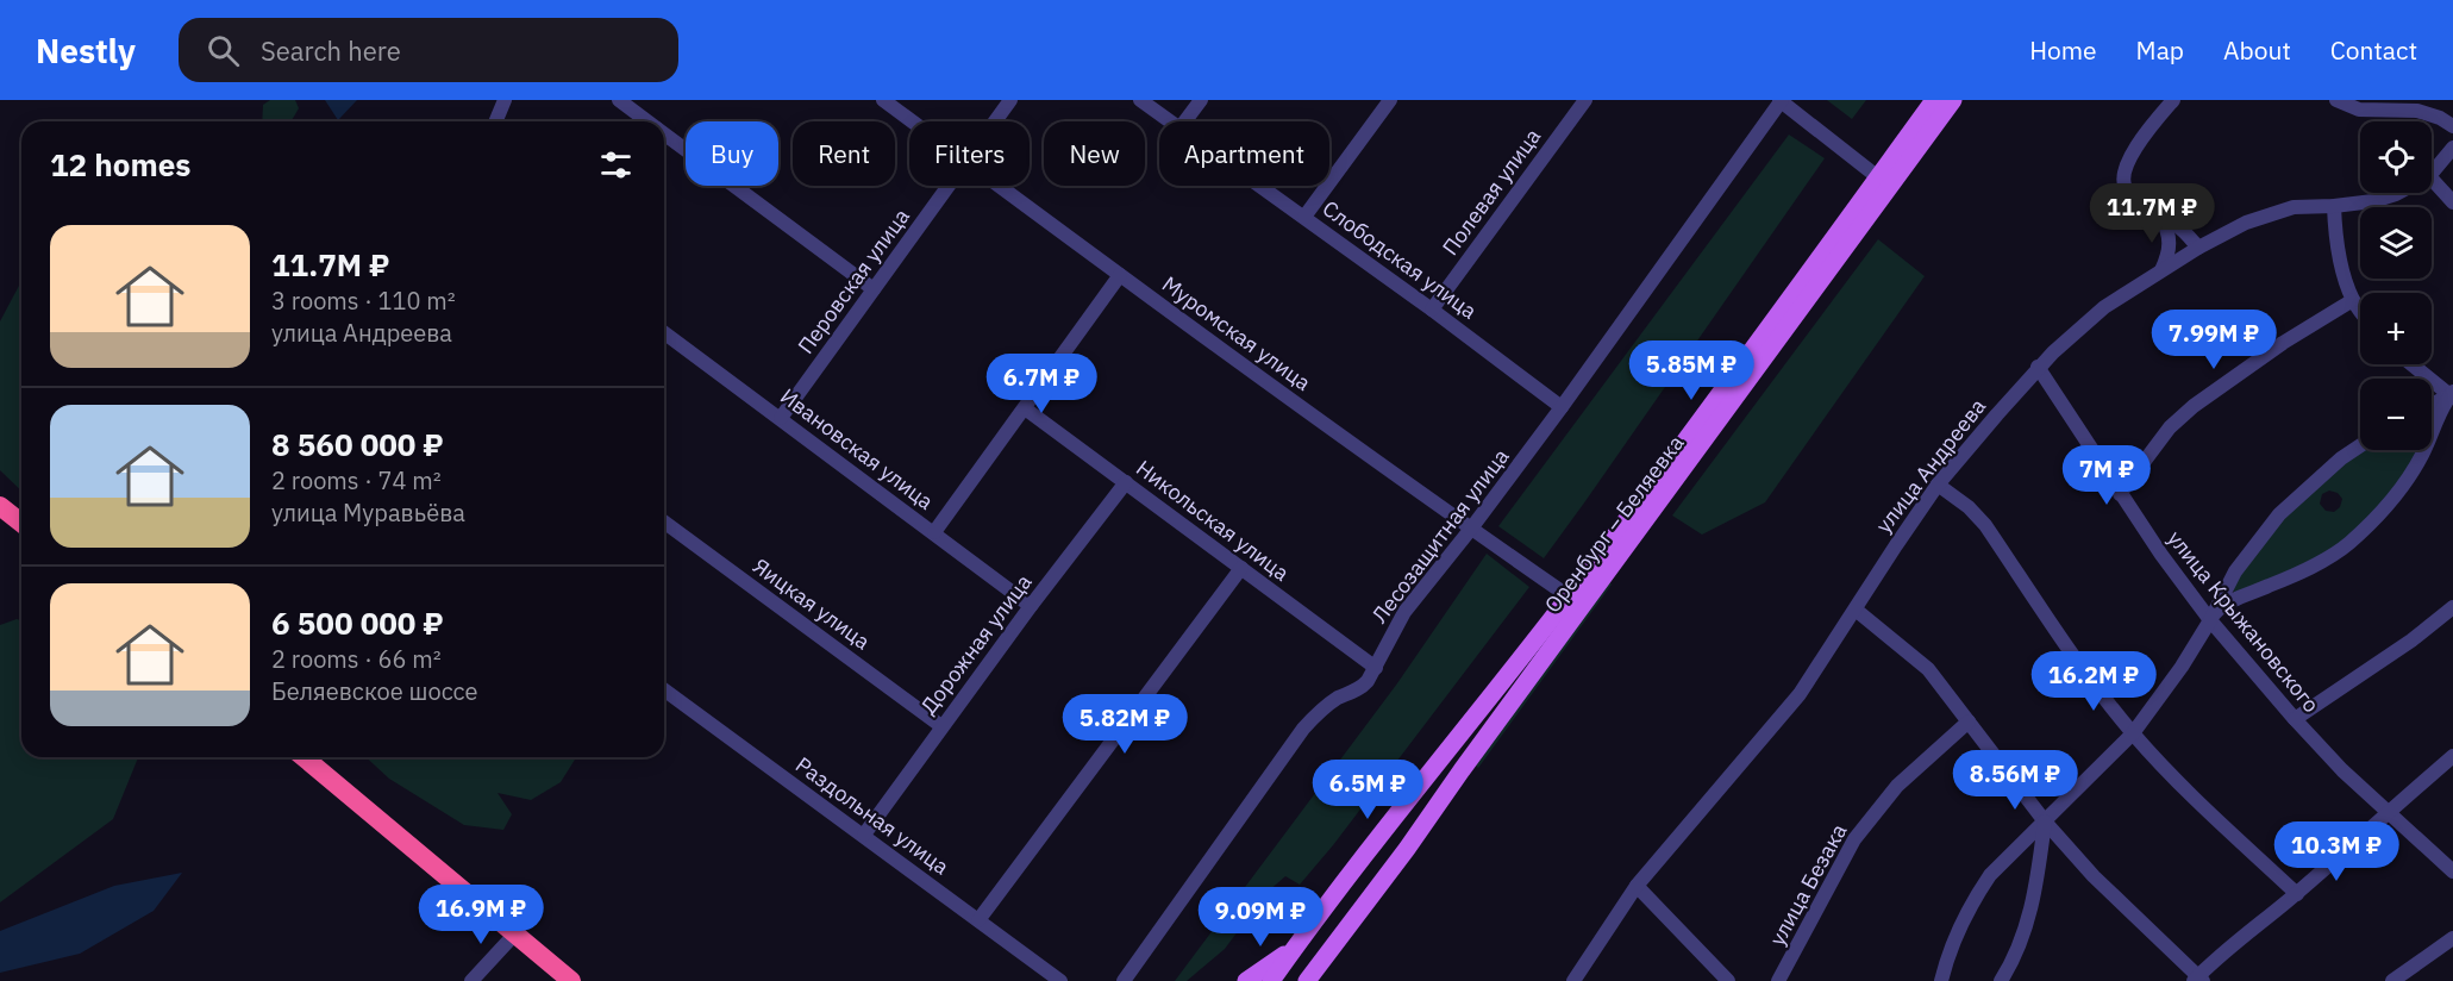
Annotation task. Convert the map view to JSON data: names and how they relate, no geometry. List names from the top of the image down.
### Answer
{
  "streets": {
    "main road": ["Оренбург – Беляевка"],
    "street": [
      "Полевая улица",
      "Слободская улица",
      "Перовская улица",
      "Муромская улица",
      "Ивановская улица",
      "улица Андреева",
      "Никольская улица",
      "Лесозащитная улица",
      "Яицкая улица",
      "улица Крыжановского",
      "Дорожная улица",
      "Раздольная улица",
      "улица Безака"
    ]
  },
  "crossings": [
    ["Полевая улица", "Слободская улица"],
    ["Слободская улица", "Лесозащитная улица"],
    ["Перовская улица", "Ивановская улица"],
    ["Муромская улица", "Оренбург – Беляевка"],
    ["Муромская улица", "Лесозащитная улица"],
    ["Ивановская улица", "Дорожная улица"],
    ["улица Андреева", "улица Крыжановского"],
    ["Никольская улица", "Лесозащитная улица"],
    ["Никольская улица", "Дорожная улица"],
    ["Яицкая улица", "Дорожная улица"],
    ["Дорожная улица", "Раздольная улица"]
  ],
  "page": {
    "header": "Nestly",
    "search": "Search here",
    "nav": [
      "Home",
      "Map",
      "About",
      "Contact"
    ],
    "map_buttons": ["+", "−"],
    "chip": [
      "Buy",
      "Rent",
      "Filters",
      "New",
      "Apartment"
    ],
    "heading": "12 homes",
    "price": [
      "11.7M ₽",
      "7.99M ₽",
      "5.85M ₽",
      "6.7M ₽",
      "7M ₽",
      "16.2M ₽",
      "5.82M ₽",
      "8.56M ₽",
      "6.5M ₽",
      "10.3M ₽",
      "16.9M ₽",
      "9.09M ₽"
    ],
    "list": [
      {
        "name": "11.7M ₽",
        "note": "3 rooms · 110 m² · улица Андреева"
      },
      {
        "name": "8 560 000 ₽",
        "note": "2 rooms · 74 m² · улица Муравьёва"
      },
      {
        "name": "6 500 000 ₽",
        "note": "2 rooms · 66 m² · Беляевское шоссе"
      }
    ]
  }
}
